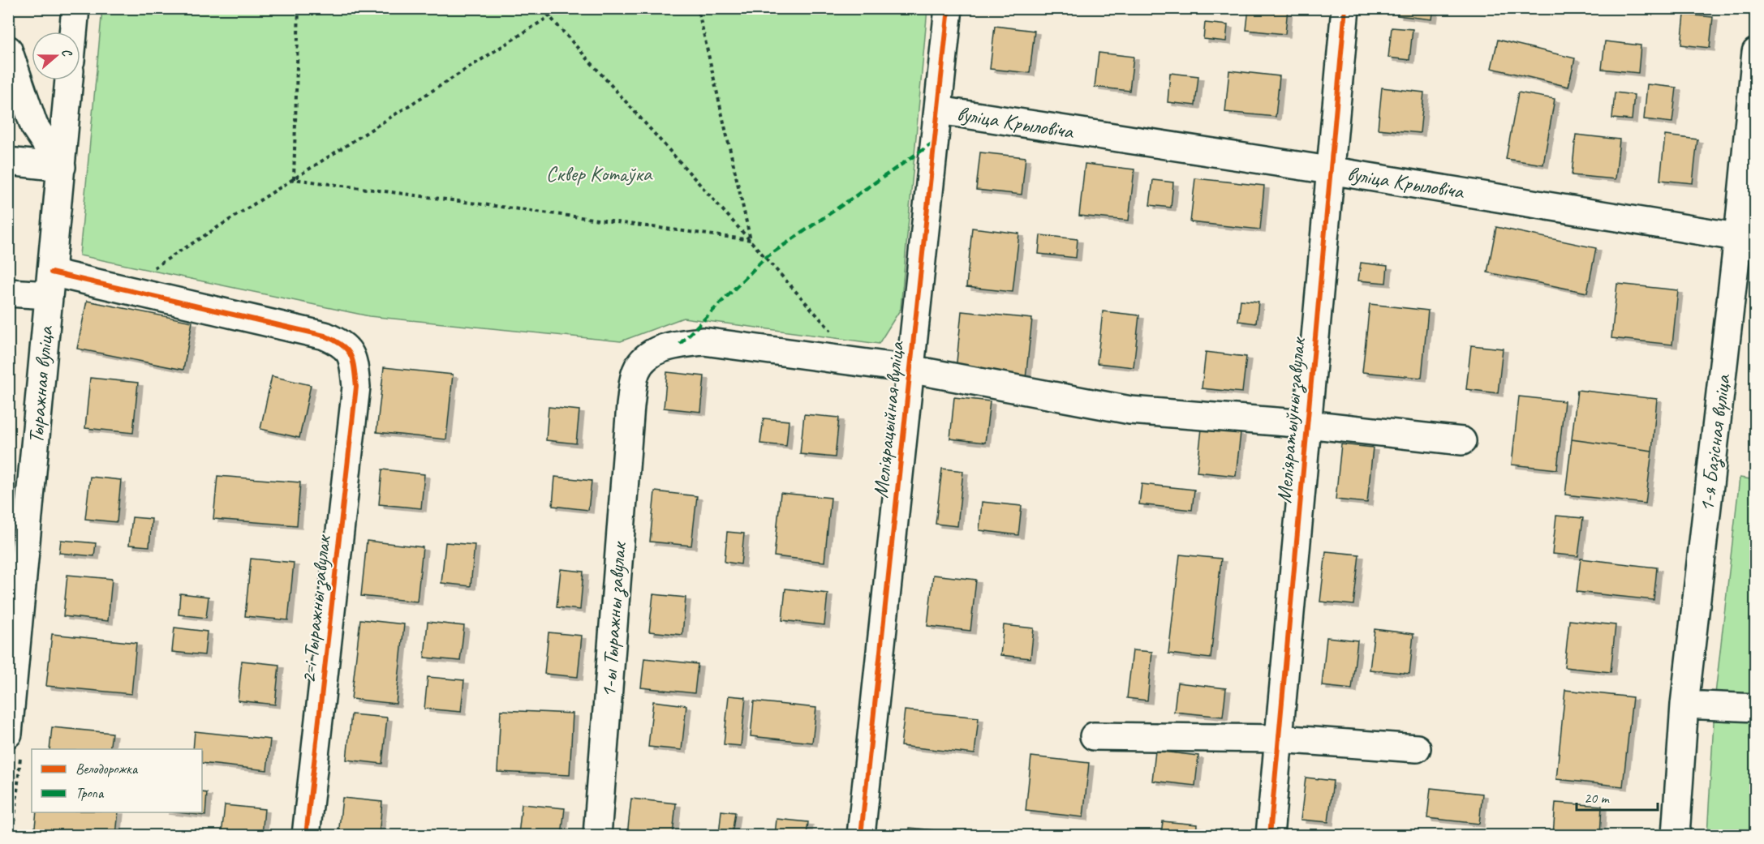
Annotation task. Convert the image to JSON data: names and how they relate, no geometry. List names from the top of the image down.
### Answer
{
  "streets": {
    "street": [
      "вуліца Крыловіча",
      "Тыражная вуліца",
      "Меліярацыйная вуліца",
      "Меліяратыўны завулак",
      "1-я Базісная вуліца",
      "2-і Тыражны завулак",
      "1-ы Тыражны завулак"
    ]
  },
  "crossings": [
    ["вуліца Крыловіча", "Меліярацыйная вуліца"],
    ["вуліца Крыловіча", "Меліяратыўны завулак"],
    ["вуліца Крыловіча", "1-я Базісная вуліца"],
    ["Тыражная вуліца", "2-і Тыражны завулак"],
    ["Меліярацыйная вуліца", "1-ы Тыражны завулак"],
    ["Меліяратыўны завулак", "1-ы Тыражны завулак"]
  ],
  "parks": ["Сквер Котаўка"],
  "legend": ["Велодорожка", "Тропа"],
  "scale_bar": "20 m",
  "north": "right"
}
